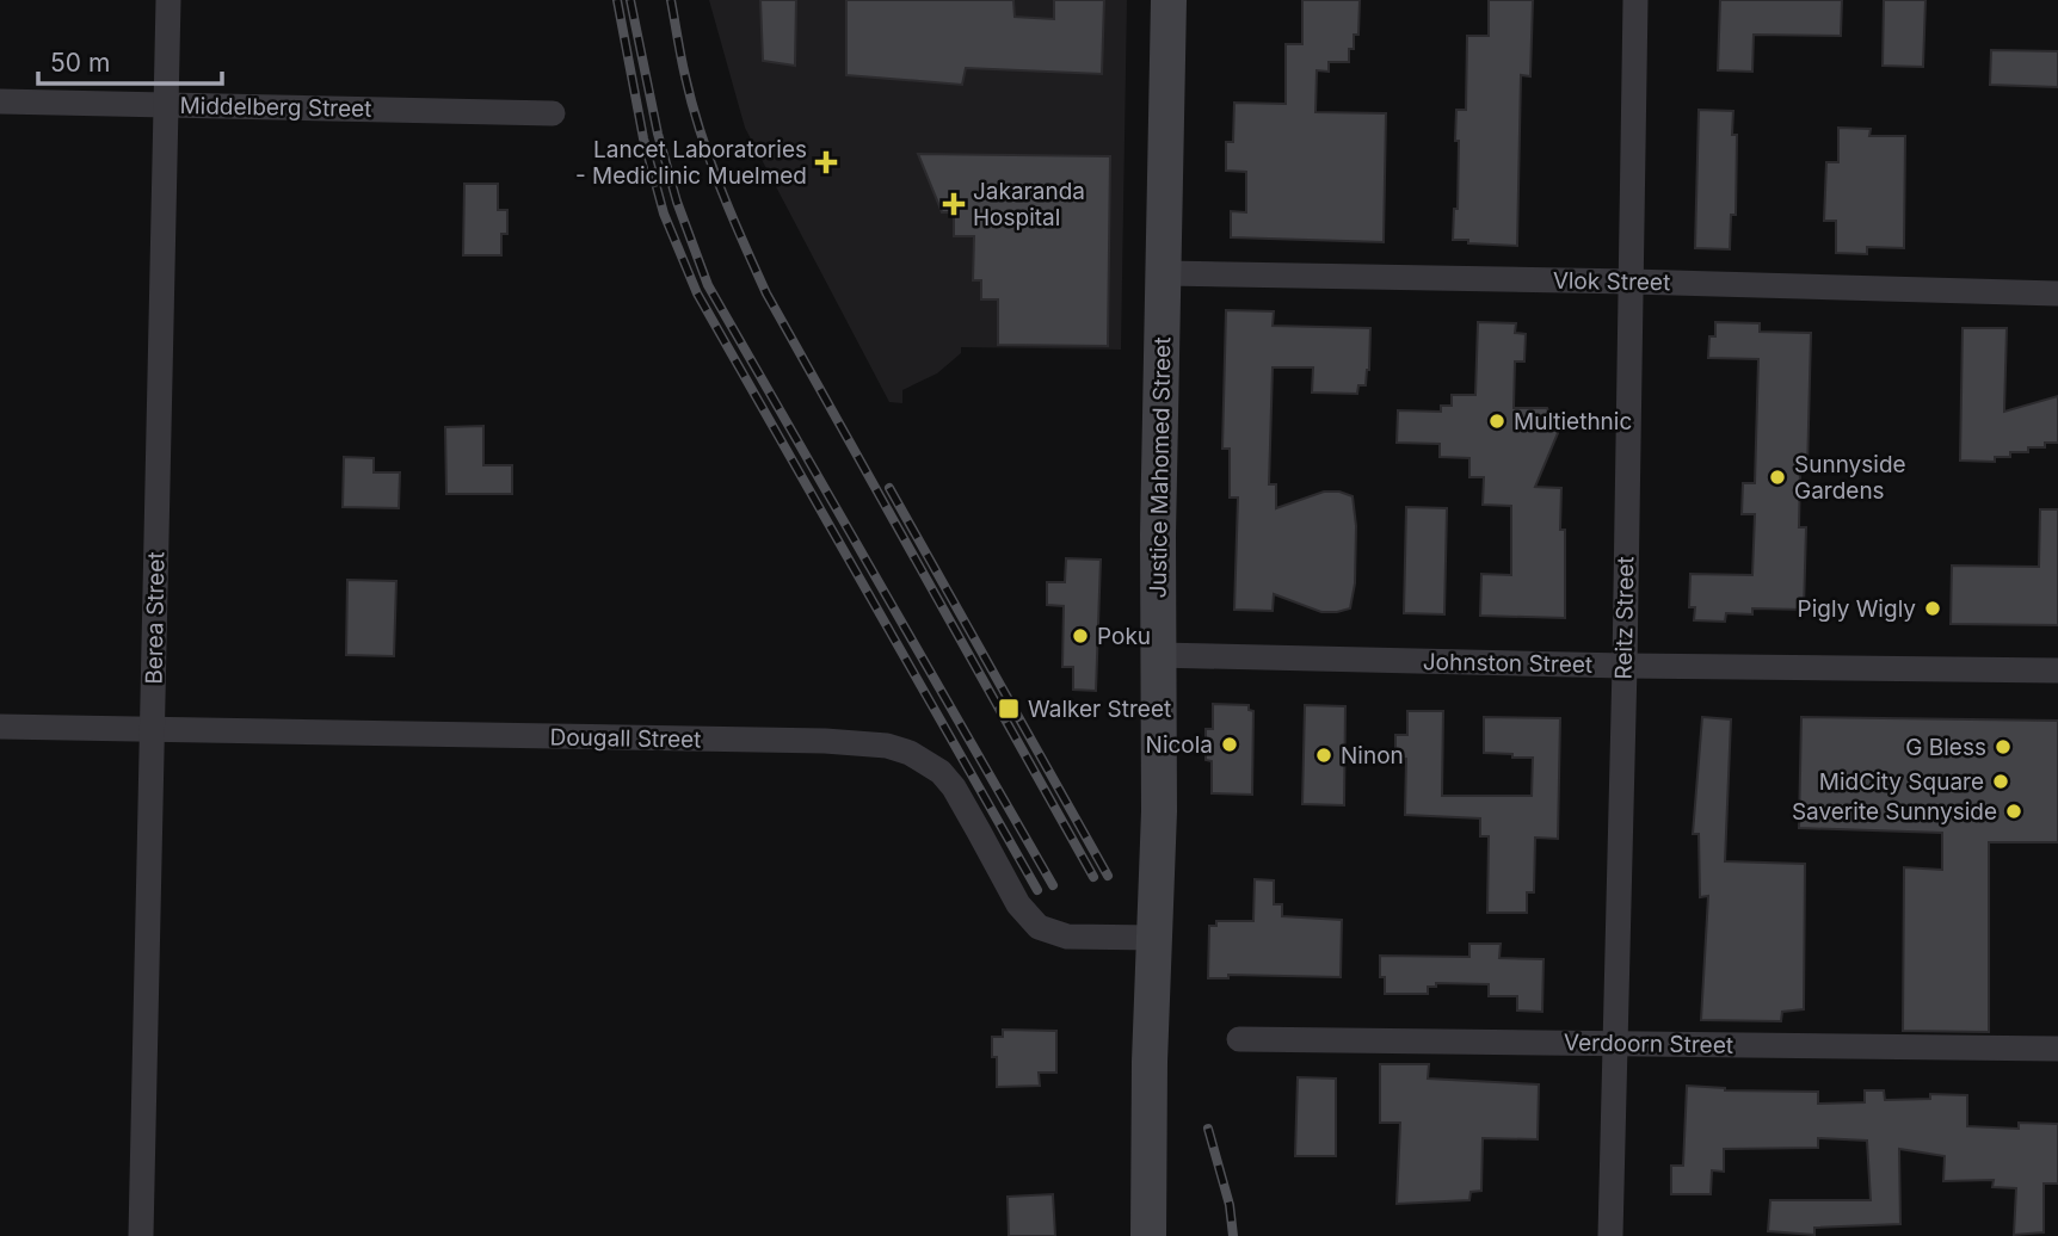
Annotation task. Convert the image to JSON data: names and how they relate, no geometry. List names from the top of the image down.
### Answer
{
  "streets": {
    "main road": ["Justice Mahomed Street"],
    "street": [
      "Middelberg Street",
      "Vlok Street",
      "Berea Street",
      "Reitz Street",
      "Johnston Street",
      "Dougall Street",
      "Verdoorn Street"
    ]
  },
  "crossings": [
    ["Middelberg Street", "Berea Street"],
    ["Vlok Street", "Justice Mahomed Street"],
    ["Vlok Street", "Reitz Street"],
    ["Justice Mahomed Street", "Johnston Street"],
    ["Justice Mahomed Street", "Dougall Street"],
    ["Berea Street", "Dougall Street"],
    ["Reitz Street", "Johnston Street"],
    ["Reitz Street", "Verdoorn Street"]
  ],
  "places": {
    "health": ["Lancet Laboratories - Mediclinic Muelmed", "Jakaranda Hospital"],
    "other": [
      "Multiethnic",
      "Sunnyside Gardens",
      "Pigly Wigly",
      "Poku",
      "Nicola",
      "G Bless",
      "Ninon",
      "MidCity Square",
      "Saverite Sunnyside"
    ],
    "transit": ["Walker Street"]
  },
  "scale_bar": "50 m"
}
